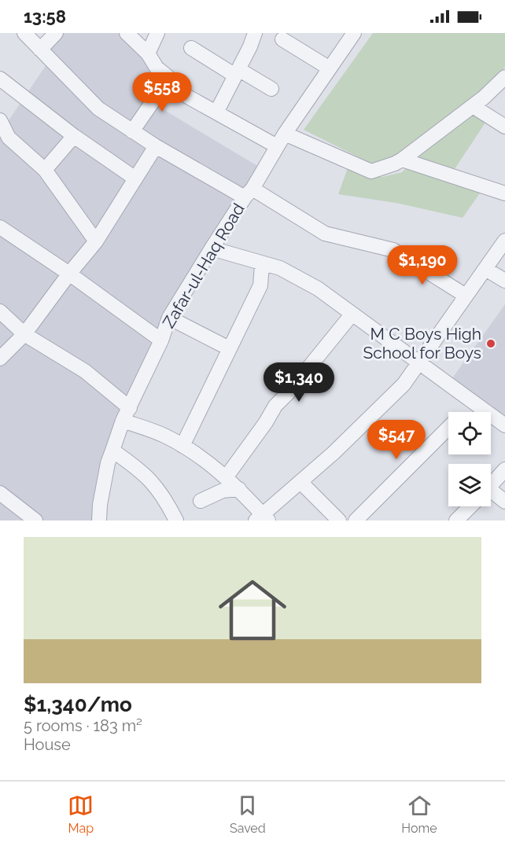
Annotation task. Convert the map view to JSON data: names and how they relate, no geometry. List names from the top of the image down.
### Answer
{
  "streets": {
    "street": ["Zafar-ul-Haq Road"]
  },
  "places": ["M C Boys High School for Boys"],
  "page": {
    "status": "13:58",
    "price": [
      "$558",
      "$1,190",
      "$1,340",
      "$547"
    ],
    "list": [
      {
        "name": "$1,340/mo",
        "note": "5 rooms · 183 m² · House"
      }
    ],
    "tabs": ["Map", "Saved", "Home"]
  }
}
